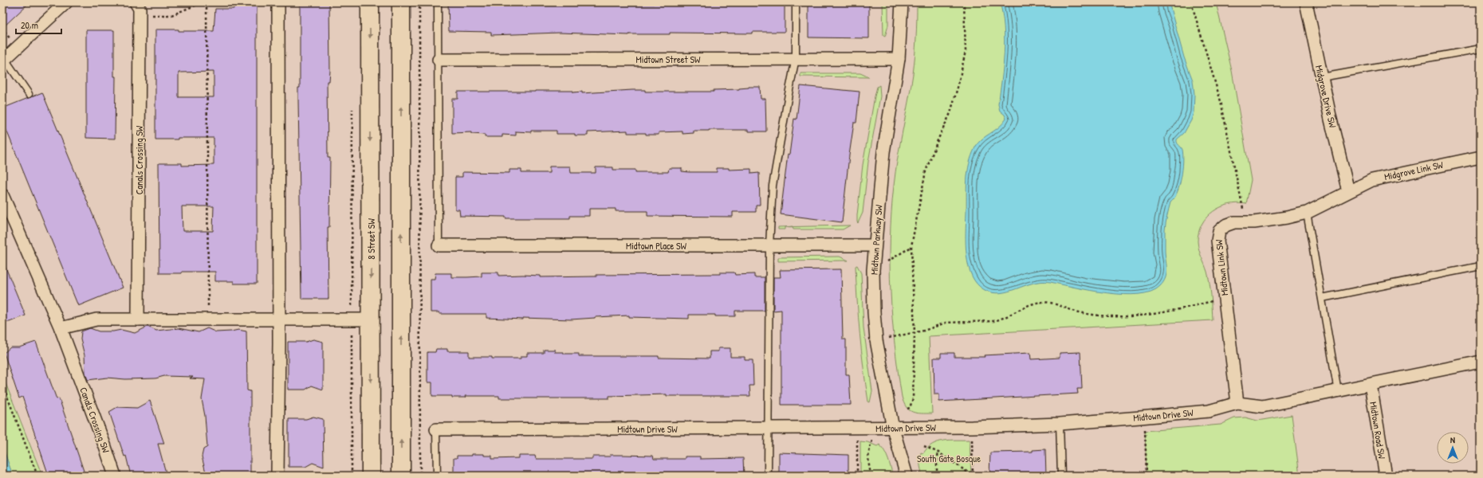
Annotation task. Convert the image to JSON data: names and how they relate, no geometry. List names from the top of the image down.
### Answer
{
  "streets": {
    "main road": ["8 Street SW"],
    "street": [
      "Midtown Street SW",
      "Midgrove Drive SW",
      "Canals Crossing SW",
      "Midgrove Link SW",
      "Midtown Parkway SW",
      "Midtown Place SW",
      "Midtown Link SW",
      "Midtown Drive SW",
      "Midtown Road SW"
    ]
  },
  "crossings": [
    ["Midtown Street SW", "Midtown Parkway SW"],
    ["Midgrove Drive SW", "Midgrove Link SW"],
    ["Midgrove Drive SW", "Midtown Link SW"],
    ["Midgrove Link SW", "Midtown Link SW"],
    ["Midtown Parkway SW", "Midtown Place SW"],
    ["Midtown Parkway SW", "Midtown Drive SW"],
    ["Midtown Link SW", "Midtown Drive SW"],
    ["Midtown Drive SW", "Midtown Road SW"]
  ],
  "parks": ["South Gate Bosque"],
  "scale_bar": "20 m",
  "north": "top"
}
